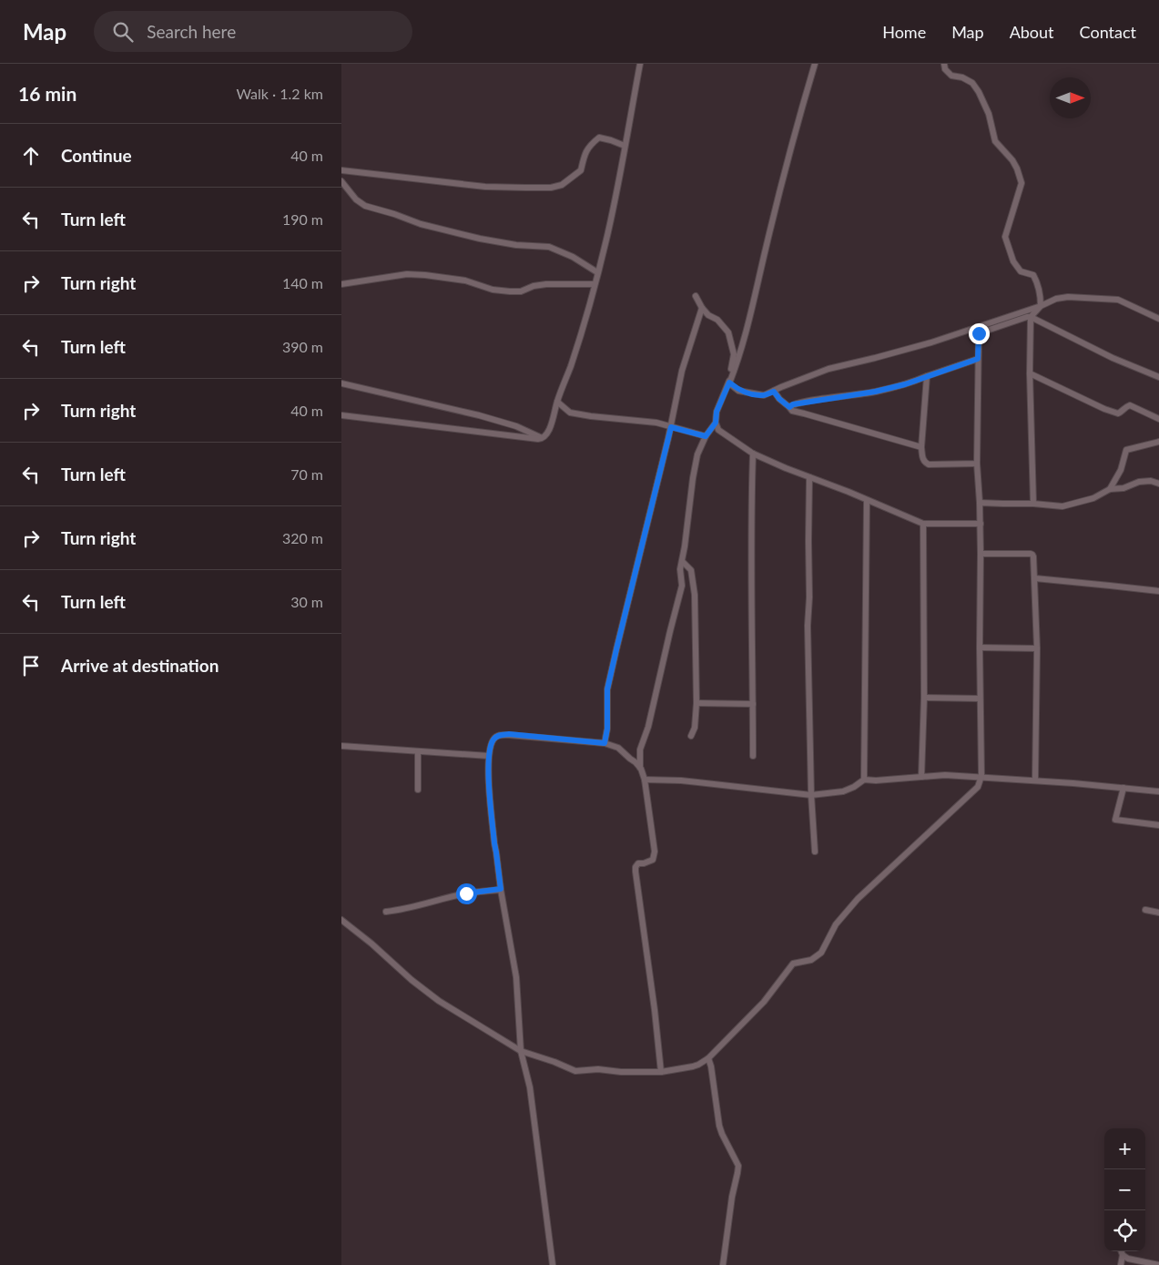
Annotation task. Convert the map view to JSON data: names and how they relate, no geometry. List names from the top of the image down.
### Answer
{
  "north": "right",
  "page": {
    "header": "Map",
    "search": "Search here",
    "nav": [
      "Home",
      "Map",
      "About",
      "Contact"
    ],
    "heading": ["16 min", "Walk · 1.2 km"],
    "list": [
      ["Continue", "40 m"],
      ["Turn left", "190 m"],
      ["Turn right", "140 m"],
      ["Turn left", "390 m"],
      ["Turn right", "40 m"],
      ["Turn left", "70 m"],
      ["Turn right", "320 m"],
      ["Turn left", "30 m"],
      "Arrive at destination"
    ],
    "map_buttons": ["+", "−"]
  }
}
